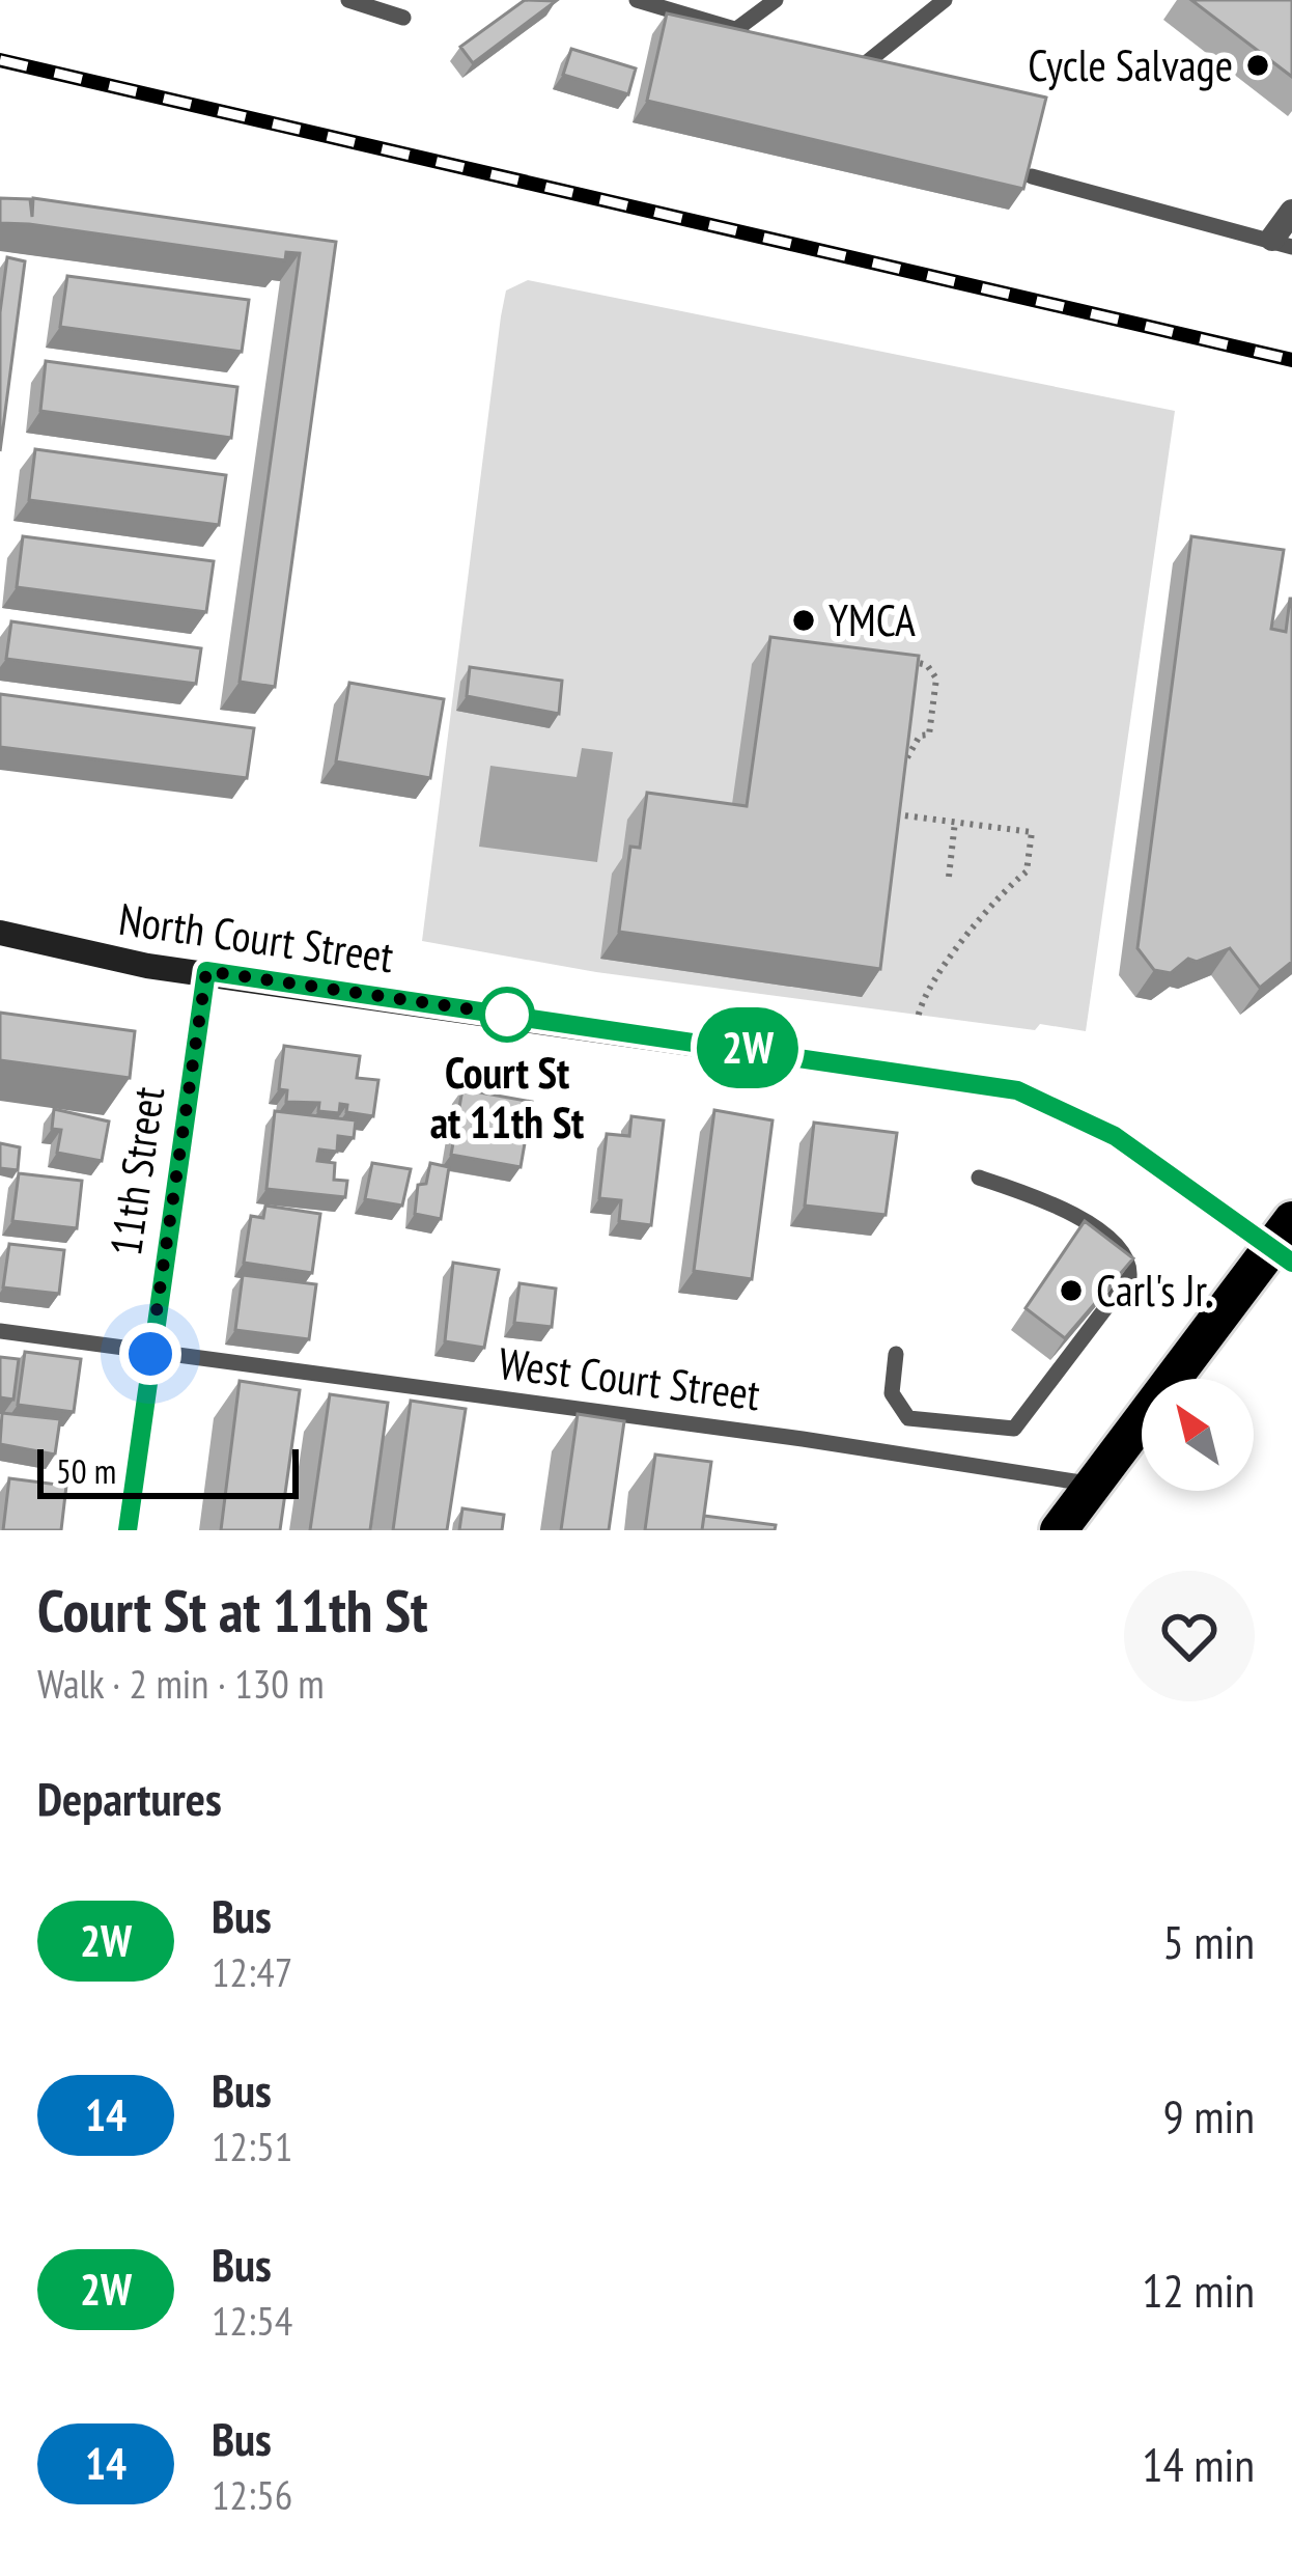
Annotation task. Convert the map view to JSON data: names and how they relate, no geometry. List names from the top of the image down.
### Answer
{
  "streets": {
    "street": ["North Court Street", "11th Street"],
    "lane": ["West Court Street"]
  },
  "crossings": [
    ["North Court Street", "11th Street"],
    ["11th Street", "West Court Street"]
  ],
  "places": [
    "Cycle Salvage",
    "YMCA",
    "Court St at 11th St",
    "Carl's Jr."
  ],
  "lines": ["bus line 2W"],
  "scale_bar": "50 m",
  "north": "top left",
  "page": {
    "on_map": "2W",
    "scale": "50 m",
    "heading": [
      ["Court St at 11th St", "Walk · 2 min · 130 m"],
      "Departures"
    ],
    "list": [
      {
        "mark": "2W",
        "name": "Bus",
        "note": "12:47",
        "value": "5 min"
      },
      {
        "mark": "14",
        "name": "Bus",
        "note": "12:51",
        "value": "9 min"
      },
      {
        "mark": "2W",
        "name": "Bus",
        "note": "12:54",
        "value": "12 min"
      },
      {
        "mark": "14",
        "name": "Bus",
        "note": "12:56",
        "value": "14 min"
      }
    ]
  }
}
